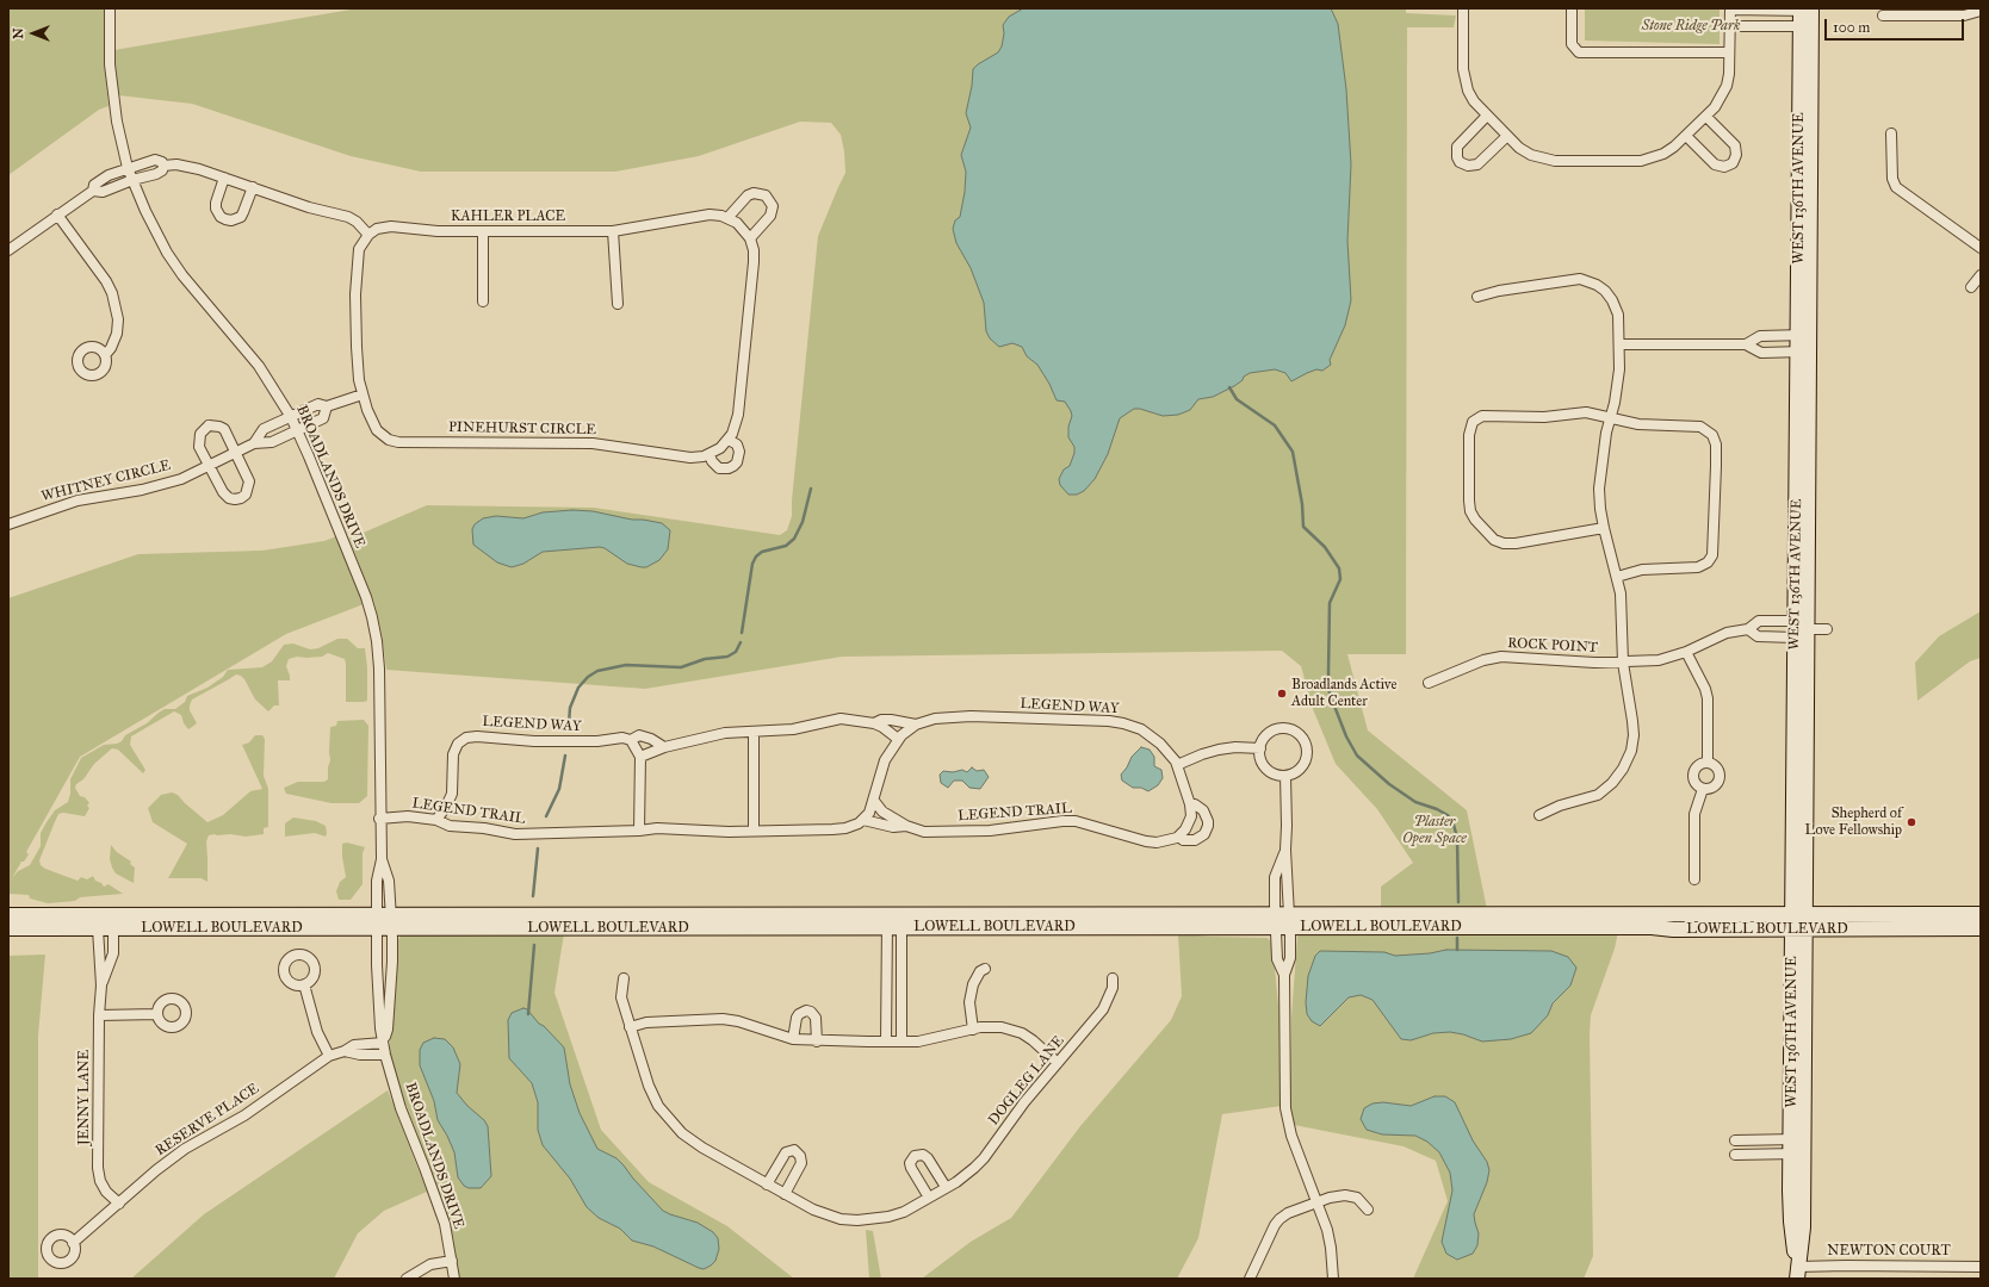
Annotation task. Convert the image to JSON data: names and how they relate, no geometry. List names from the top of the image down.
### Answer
{
  "streets": {
    "main road": ["WEST 136TH AVENUE", "LOWELL BOULEVARD"],
    "street": [
      "KAHLER PLACE",
      "PINEHURST CIRCLE",
      "BROADLANDS DRIVE",
      "WHITNEY CIRCLE",
      "ROCK POINT",
      "LEGEND WAY",
      "LEGEND TRAIL",
      "DOGLEG LANE",
      "JENNY LANE",
      "RESERVE PLACE",
      "NEWTON COURT"
    ]
  },
  "crossings": [
    ["WEST 136TH AVENUE", "ROCK POINT"],
    ["WEST 136TH AVENUE", "LOWELL BOULEVARD"],
    ["WEST 136TH AVENUE", "NEWTON COURT"],
    ["KAHLER PLACE", "PINEHURST CIRCLE"],
    ["BROADLANDS DRIVE", "WHITNEY CIRCLE"],
    ["BROADLANDS DRIVE", "LEGEND TRAIL"],
    ["BROADLANDS DRIVE", "LOWELL BOULEVARD"],
    ["BROADLANDS DRIVE", "RESERVE PLACE"],
    ["LEGEND WAY", "LEGEND TRAIL"],
    ["LOWELL BOULEVARD", "JENNY LANE"],
    ["JENNY LANE", "RESERVE PLACE"]
  ],
  "parks": ["Stone Ridge Park", "Plaster Open Space"],
  "places": ["Broadlands Active Adult Center", "Shepherd of Love Fellowship"],
  "scale_bar": "100 m",
  "north": "left"
}
